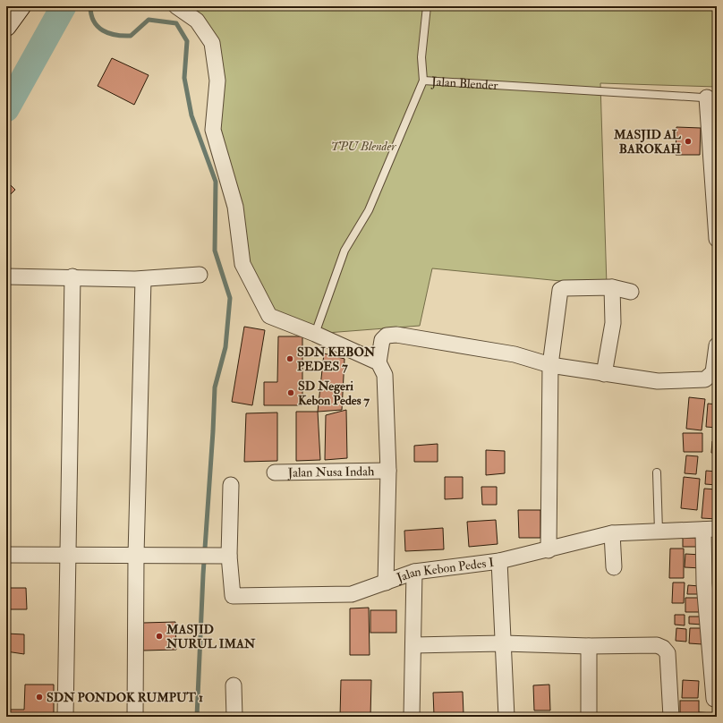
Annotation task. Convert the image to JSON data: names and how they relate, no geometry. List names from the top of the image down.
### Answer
{
  "streets": {
    "street": ["Jalan Nusa Indah", "Jalan Kebon Pedes I"],
    "lane": ["Jalan Blender"]
  },
  "parks": ["TPU Blender"],
  "places": [
    "MASJID AL BAROKAH",
    "SDN KEBON PEDES 7",
    "SD Negeri Kebon Pedes 7",
    "MASJID NURUL IMAN",
    "SDN PONDOK RUMPUT 1"
  ]
}
